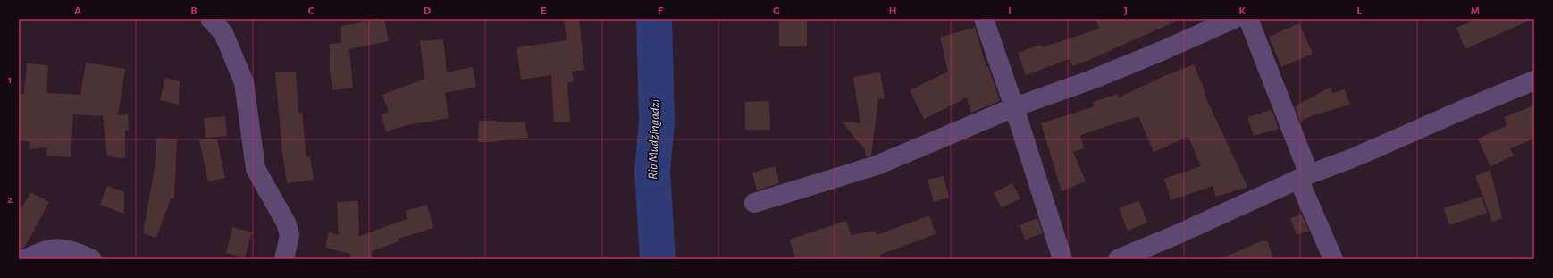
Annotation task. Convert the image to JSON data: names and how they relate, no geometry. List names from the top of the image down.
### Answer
{
  "water": ["Rio Mudzingadzi"],
  "grid": {
    "columns": [
      "A",
      "B",
      "C",
      "D",
      "E",
      "F",
      "G",
      "H",
      "I",
      "J",
      "K",
      "L",
      "M"
    ],
    "rows": ["1", "2"]
  }
}
